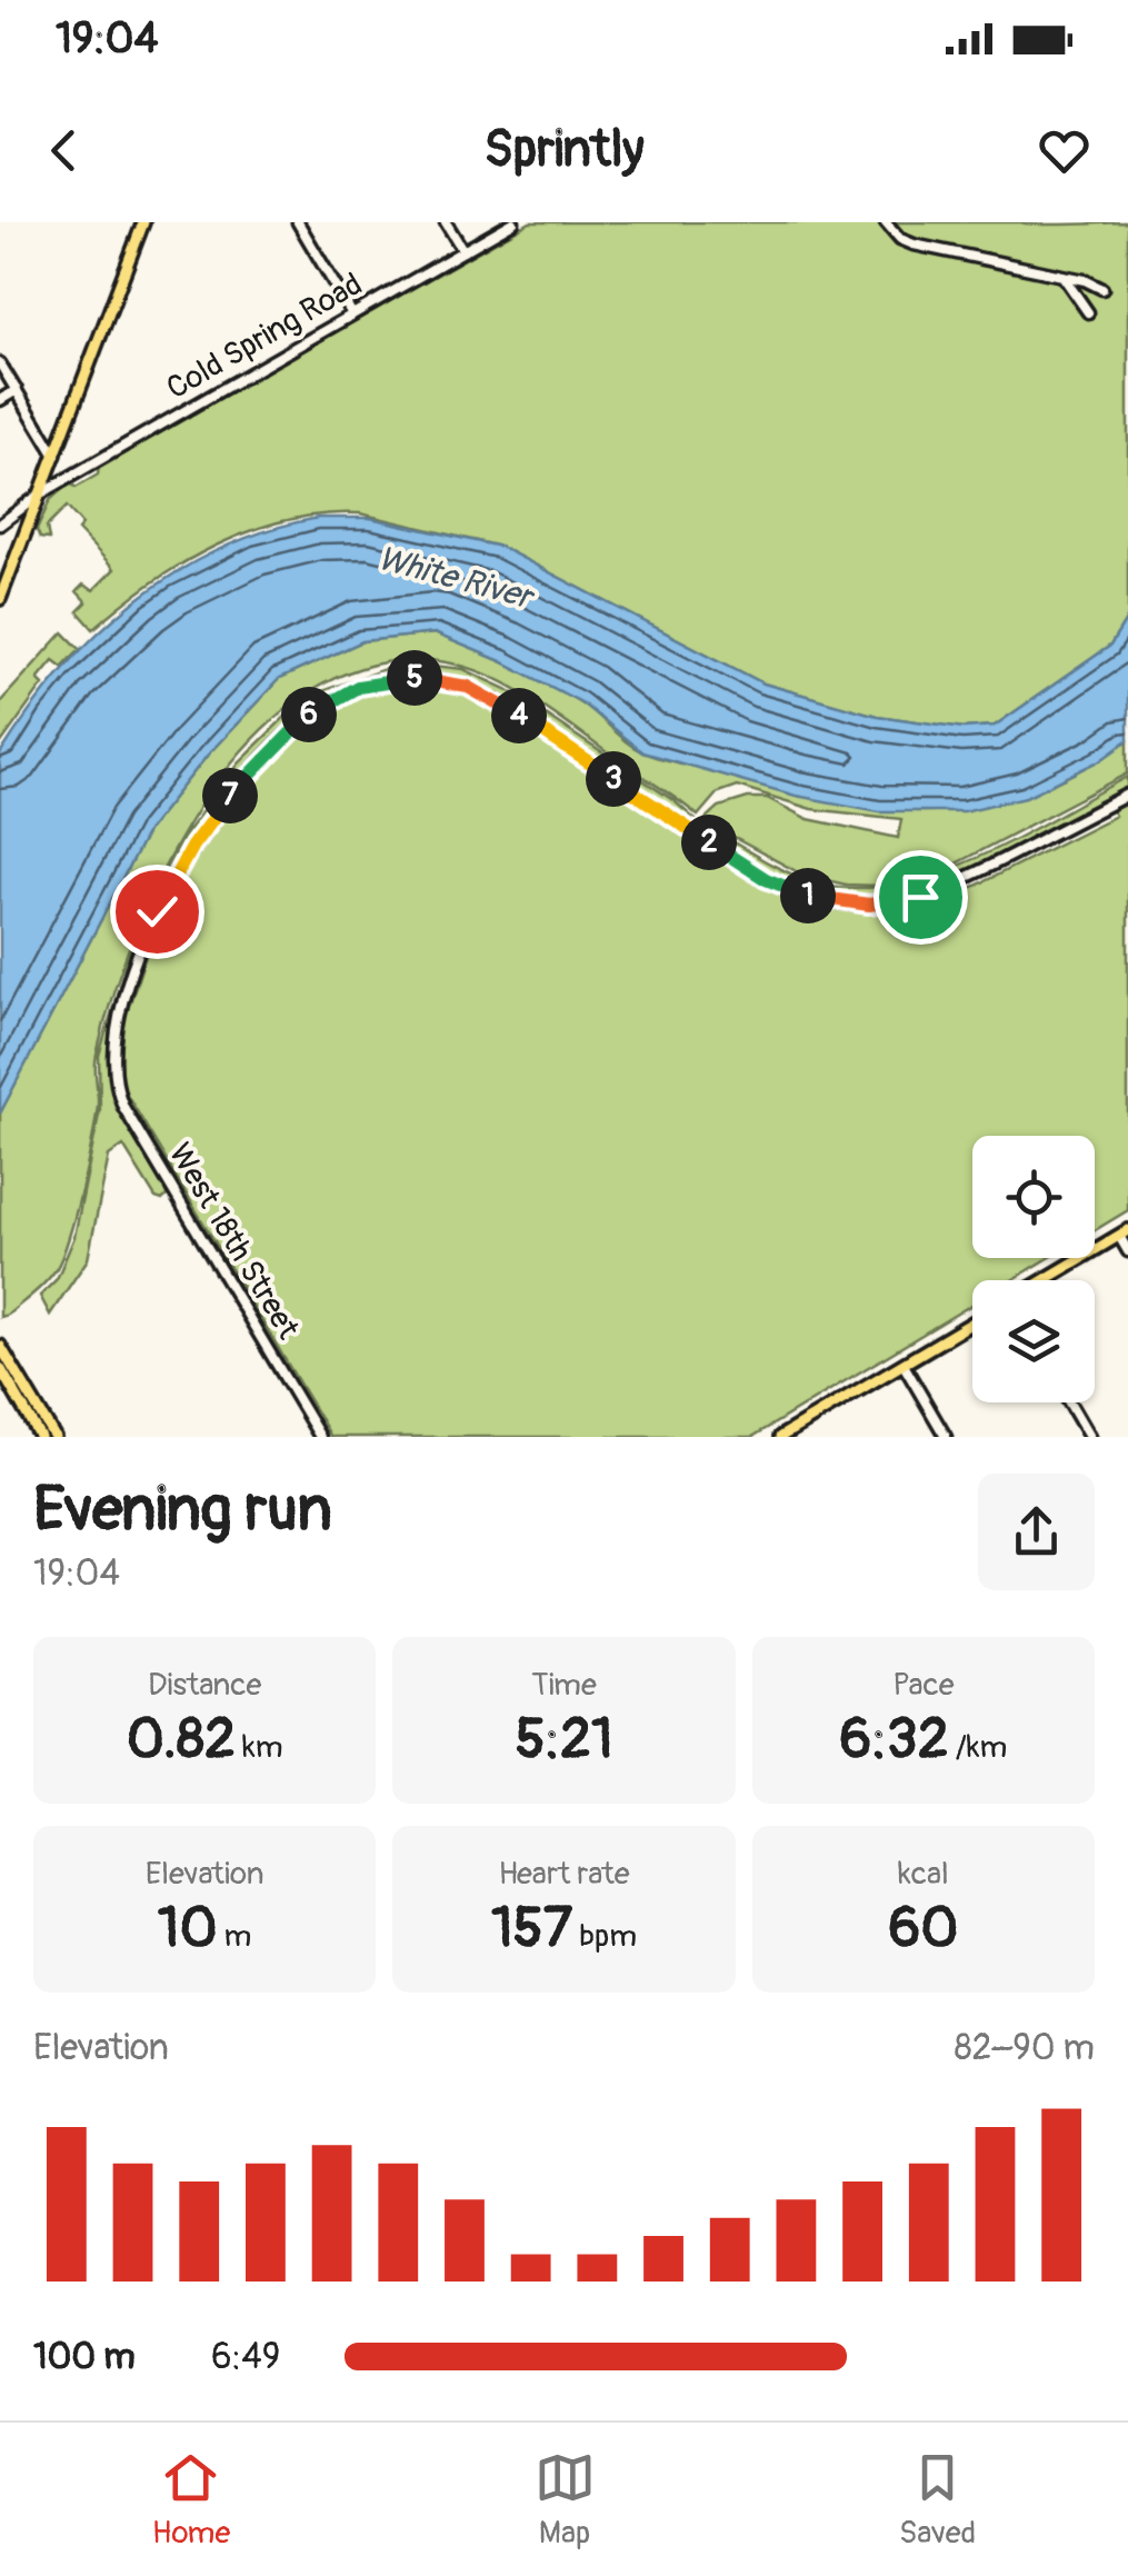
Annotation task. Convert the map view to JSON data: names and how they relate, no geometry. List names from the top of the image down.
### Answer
{
  "streets": {
    "street": ["Cold Spring Road", "West 18th Street"]
  },
  "water": ["White River"],
  "page": {
    "status": "19:04",
    "header": "Sprintly",
    "pins": [
      "5",
      "6",
      "4",
      "3",
      "7",
      "2",
      "1"
    ],
    "heading": ["Evening run", "19:04"],
    "stats": [
      ["Distance", "0.82 km"],
      ["Time", "5:21"],
      ["Pace", "6:32 /km"],
      ["Elevation", "10 m"],
      ["Heart rate", "157 bpm"],
      ["kcal", "60"]
    ],
    "chart": ["Elevation", "82–90 m"],
    "list": [
      {
        "name": "100 m",
        "note": "6:49"
      }
    ],
    "tabs": ["Home", "Map", "Saved"]
  }
}
